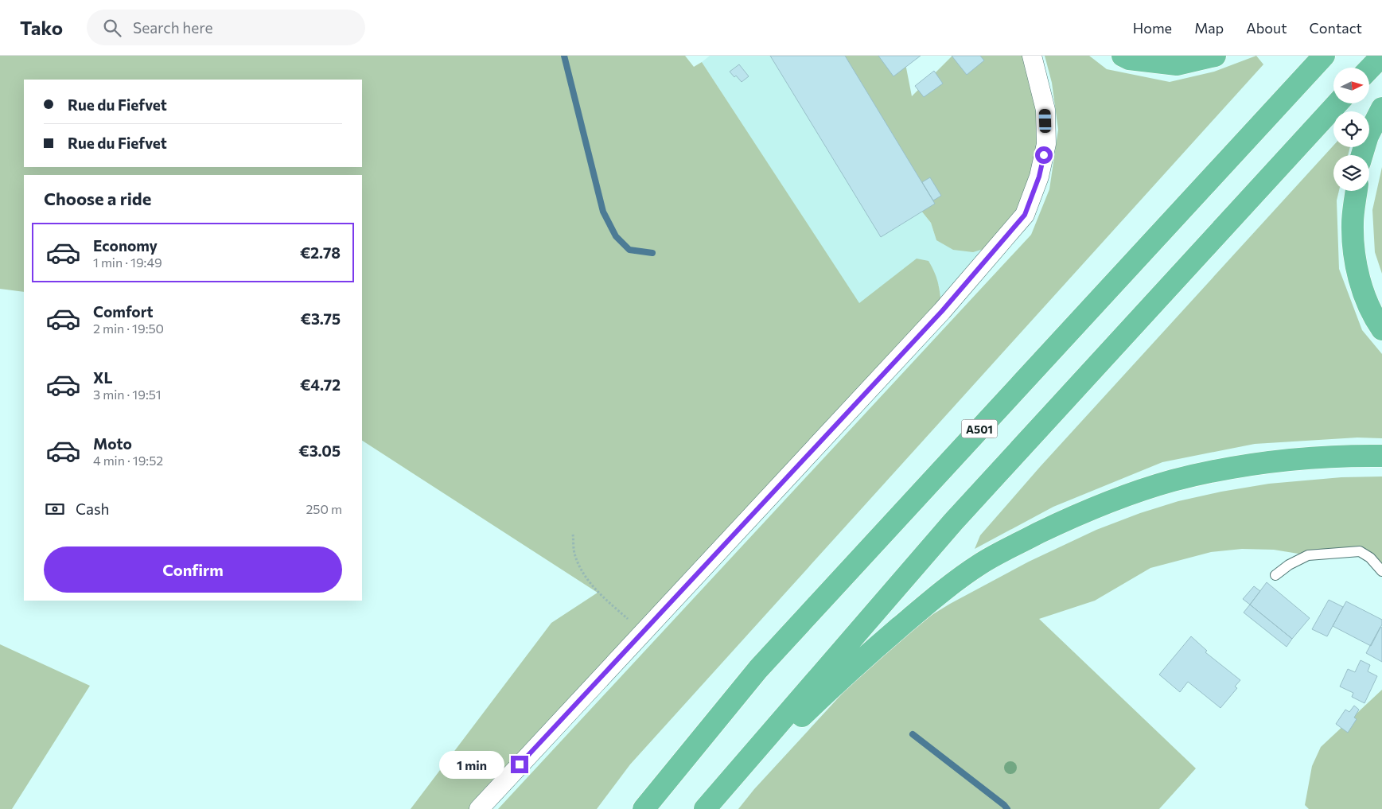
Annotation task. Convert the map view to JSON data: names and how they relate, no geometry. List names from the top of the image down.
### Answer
{
  "streets": {
    "highway": ["A501"]
  },
  "north": "right",
  "page": {
    "header": "Tako",
    "search": "Search here",
    "nav": [
      "Home",
      "Map",
      "About",
      "Contact"
    ],
    "banner": ["Rue du Fiefvet", "Rue du Fiefvet"],
    "heading": "Choose a ride",
    "list": [
      {
        "name": "Economy",
        "note": "1 min · 19:49",
        "value": "€2.78"
      },
      {
        "name": "Comfort",
        "note": "2 min · 19:50",
        "value": "€3.75"
      },
      {
        "name": "XL",
        "note": "3 min · 19:51",
        "value": "€4.72"
      },
      {
        "name": "Moto",
        "note": "4 min · 19:52",
        "value": "€3.05"
      }
    ],
    "pay": ["Cash", "250 m"],
    "buttons": "Confirm",
    "bubble": "1 min"
  }
}
